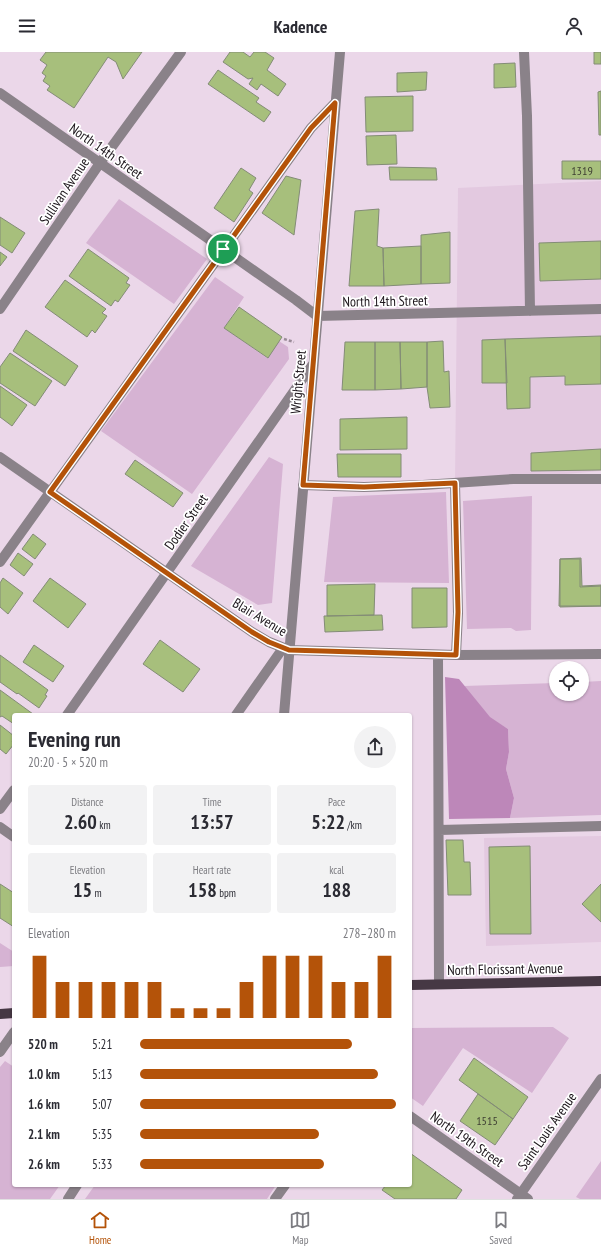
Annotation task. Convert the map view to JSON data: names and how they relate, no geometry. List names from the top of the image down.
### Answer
{
  "streets": {
    "main road": ["North Florissant Avenue"],
    "street": [
      "North 14th Street",
      "Sullivan Avenue",
      "Wright Street",
      "Dodier Street",
      "Blair Avenue",
      "Saint Louis Avenue",
      "North 19th Street"
    ]
  },
  "crossings": [
    ["North 14th Street", "Sullivan Avenue"],
    ["North 14th Street", "Wright Street"],
    ["Wright Street", "Dodier Street"],
    ["Wright Street", "Blair Avenue"],
    ["Dodier Street", "Blair Avenue"],
    ["Saint Louis Avenue", "North 19th Street"]
  ],
  "house_numbers": ["1319", "1515"],
  "page": {
    "header": "Kadence",
    "heading": ["Evening run", "20:20 · 5 × 520 m"],
    "stats": [
      ["Distance", "2.60 km"],
      ["Time", "13:57"],
      ["Pace", "5:22 /km"],
      ["Elevation", "15 m"],
      ["Heart rate", "158 bpm"],
      ["kcal", "188"]
    ],
    "chart": ["Elevation", "278–280 m"],
    "list": [
      {
        "name": "520 m",
        "note": "5:21"
      },
      {
        "name": "1.0 km",
        "note": "5:13"
      },
      {
        "name": "1.6 km",
        "note": "5:07"
      },
      {
        "name": "2.1 km",
        "note": "5:35"
      },
      {
        "name": "2.6 km",
        "note": "5:33"
      }
    ],
    "tabs": ["Home", "Map", "Saved"]
  }
}
